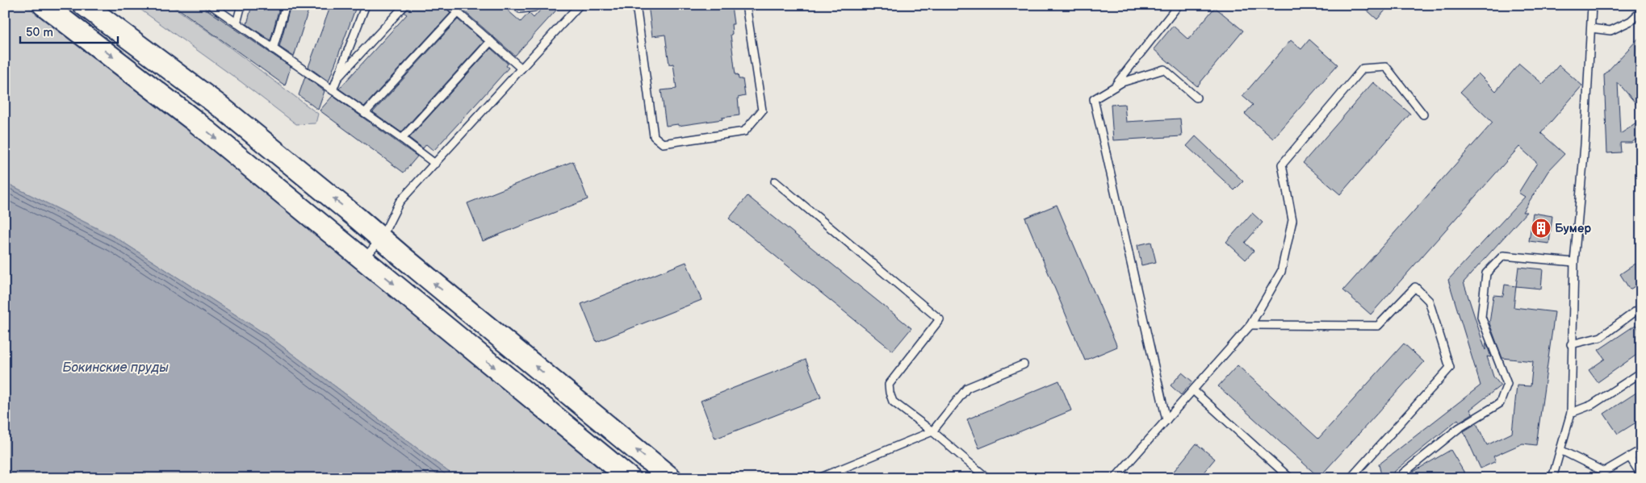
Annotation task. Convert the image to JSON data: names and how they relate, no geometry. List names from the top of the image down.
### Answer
{
  "water": ["Бокинские пруды"],
  "places": {
    "building": ["Бумер"]
  },
  "scale_bar": "50 m"
}
